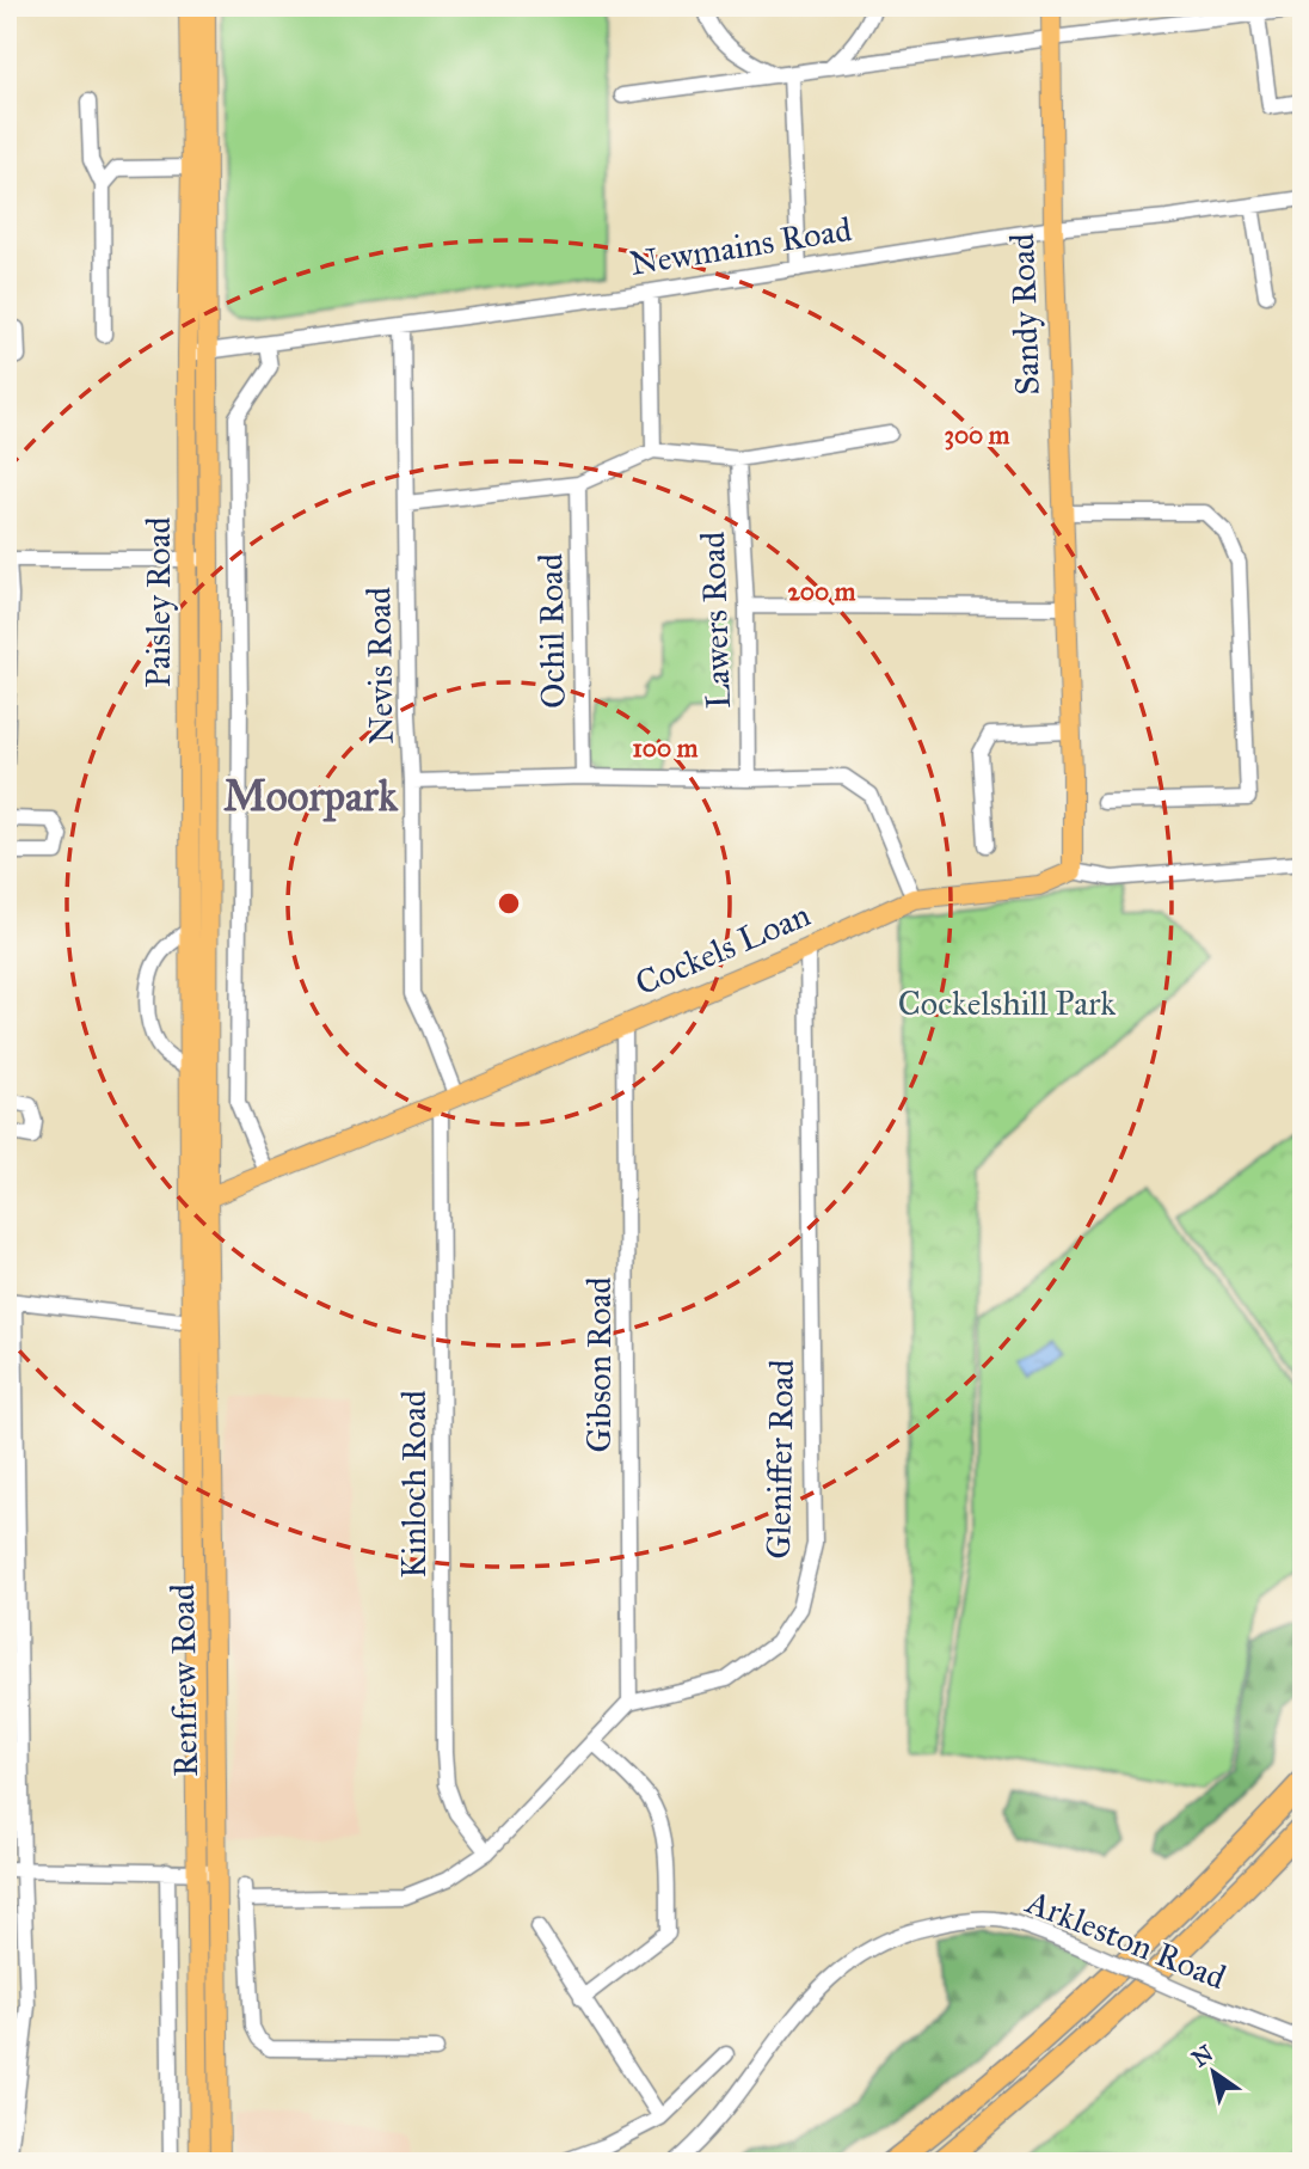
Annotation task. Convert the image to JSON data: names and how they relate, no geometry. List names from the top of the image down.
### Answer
{
  "streets": {
    "main road": [
      "Sandy Road",
      "Paisley Road",
      "Cockels Loan",
      "Renfrew Road"
    ],
    "street": [
      "Newmains Road",
      "Lawers Road",
      "Ochil Road",
      "Nevis Road",
      "Gibson Road",
      "Gleniffer Road",
      "Kinloch Road",
      "Arkleston Road"
    ]
  },
  "crossings": [
    ["Newmains Road", "Sandy Road"],
    ["Newmains Road", "Paisley Road"],
    ["Newmains Road", "Nevis Road"],
    ["Sandy Road", "Cockels Loan"],
    ["Paisley Road", "Cockels Loan"],
    ["Paisley Road", "Renfrew Road"],
    ["Nevis Road", "Cockels Loan"],
    ["Nevis Road", "Kinloch Road"],
    ["Cockels Loan", "Gibson Road"],
    ["Cockels Loan", "Gleniffer Road"],
    ["Cockels Loan", "Kinloch Road"],
    ["Cockels Loan", "Renfrew Road"],
    ["Gibson Road", "Gleniffer Road"]
  ],
  "districts": ["Moorpark"],
  "parks": ["Cockelshill Park"],
  "north": "top left",
  "rings": ["300 m", "200 m", "100 m"]
}
